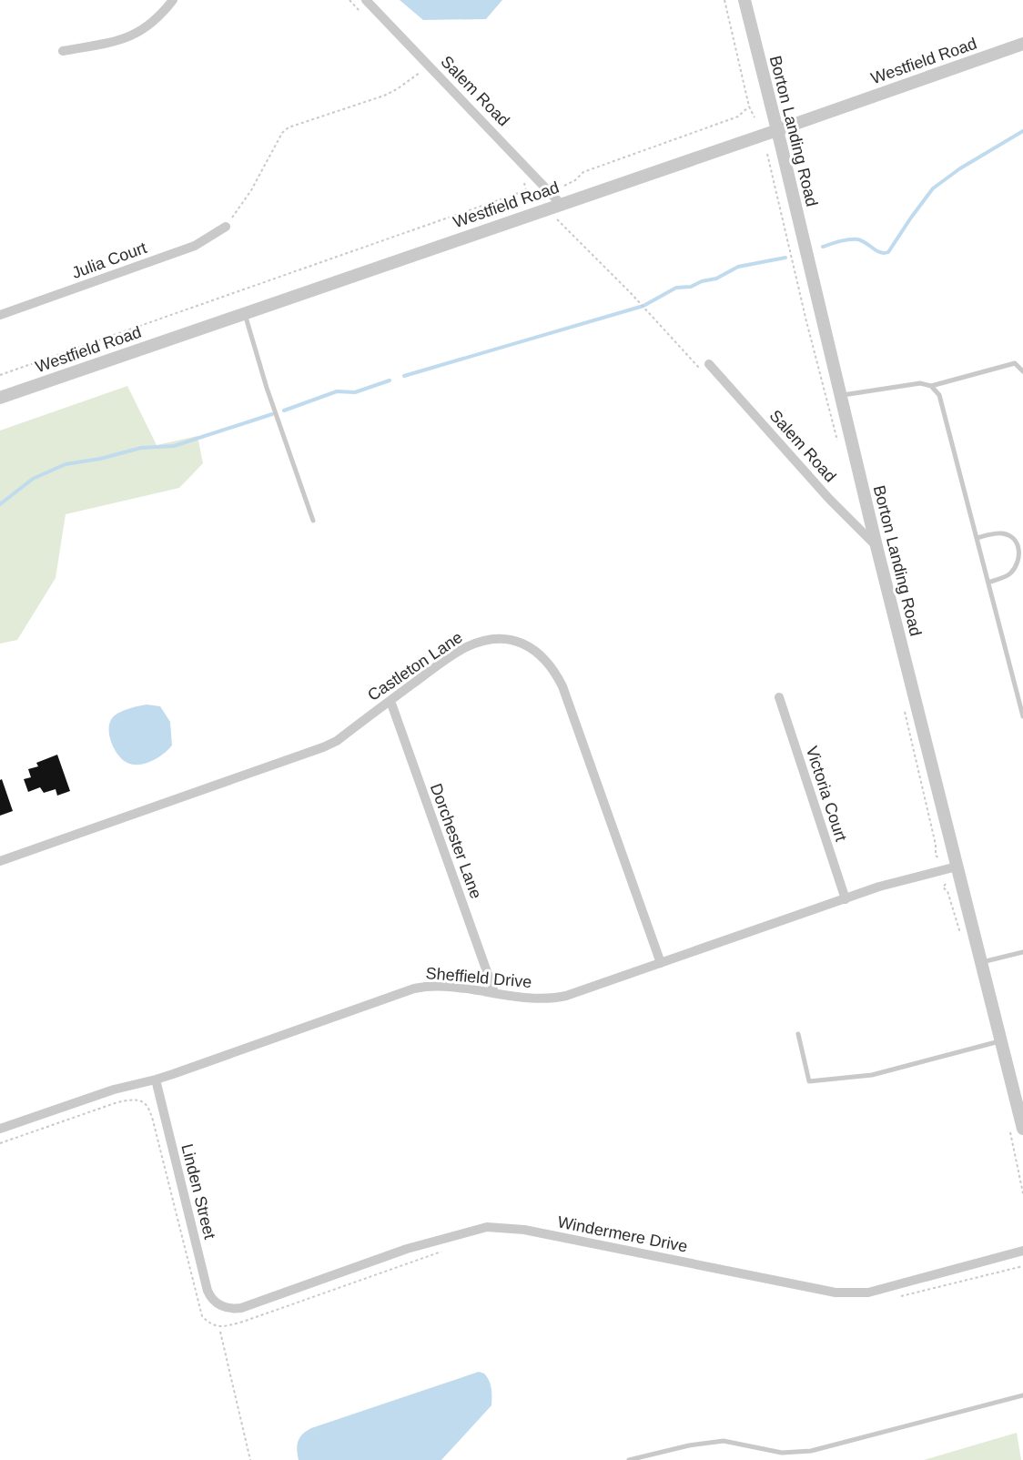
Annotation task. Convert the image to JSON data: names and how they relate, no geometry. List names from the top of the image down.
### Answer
{
  "streets": {
    "street": [
      "Westfield Road",
      "Salem Road",
      "Borton Landing Road",
      "Julia Court",
      "Castleton Lane",
      "Victoria Court",
      "Dorchester Lane",
      "Sheffield Drive",
      "Linden Street",
      "Windermere Drive"
    ]
  },
  "crossings": [
    ["Westfield Road", "Salem Road"],
    ["Westfield Road", "Borton Landing Road"],
    ["Salem Road", "Borton Landing Road"],
    ["Borton Landing Road", "Sheffield Drive"],
    ["Castleton Lane", "Dorchester Lane"],
    ["Castleton Lane", "Sheffield Drive"],
    ["Victoria Court", "Sheffield Drive"],
    ["Dorchester Lane", "Sheffield Drive"],
    ["Sheffield Drive", "Linden Street"],
    ["Linden Street", "Windermere Drive"]
  ]
}
